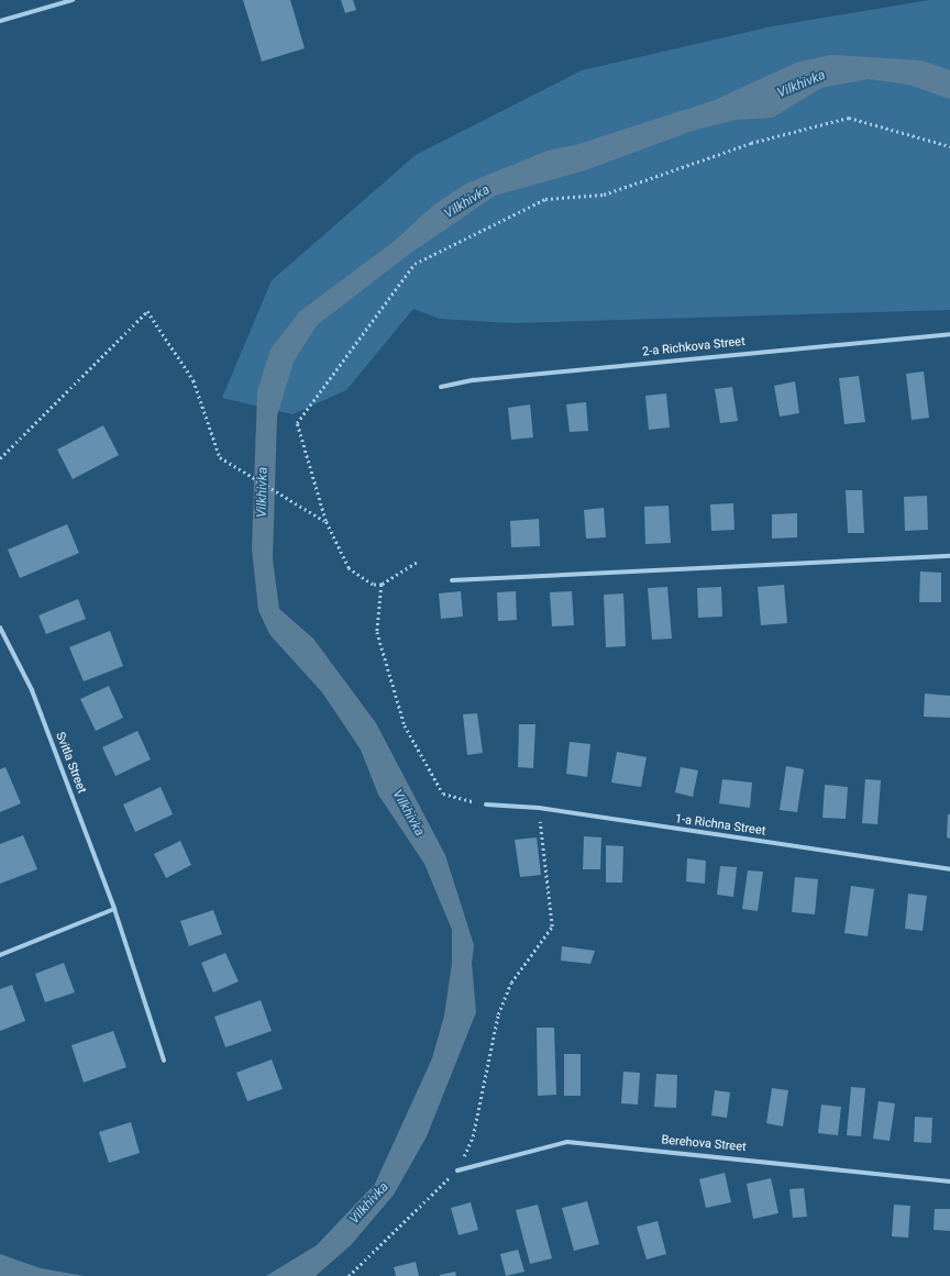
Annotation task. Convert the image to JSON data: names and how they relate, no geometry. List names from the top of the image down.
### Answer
{
  "streets": {
    "street": [
      "2-a Richkova Street",
      "Svitla Street",
      "1-a Richna Street",
      "Berehova Street"
    ]
  },
  "water": ["Vilkhivka"]
}
